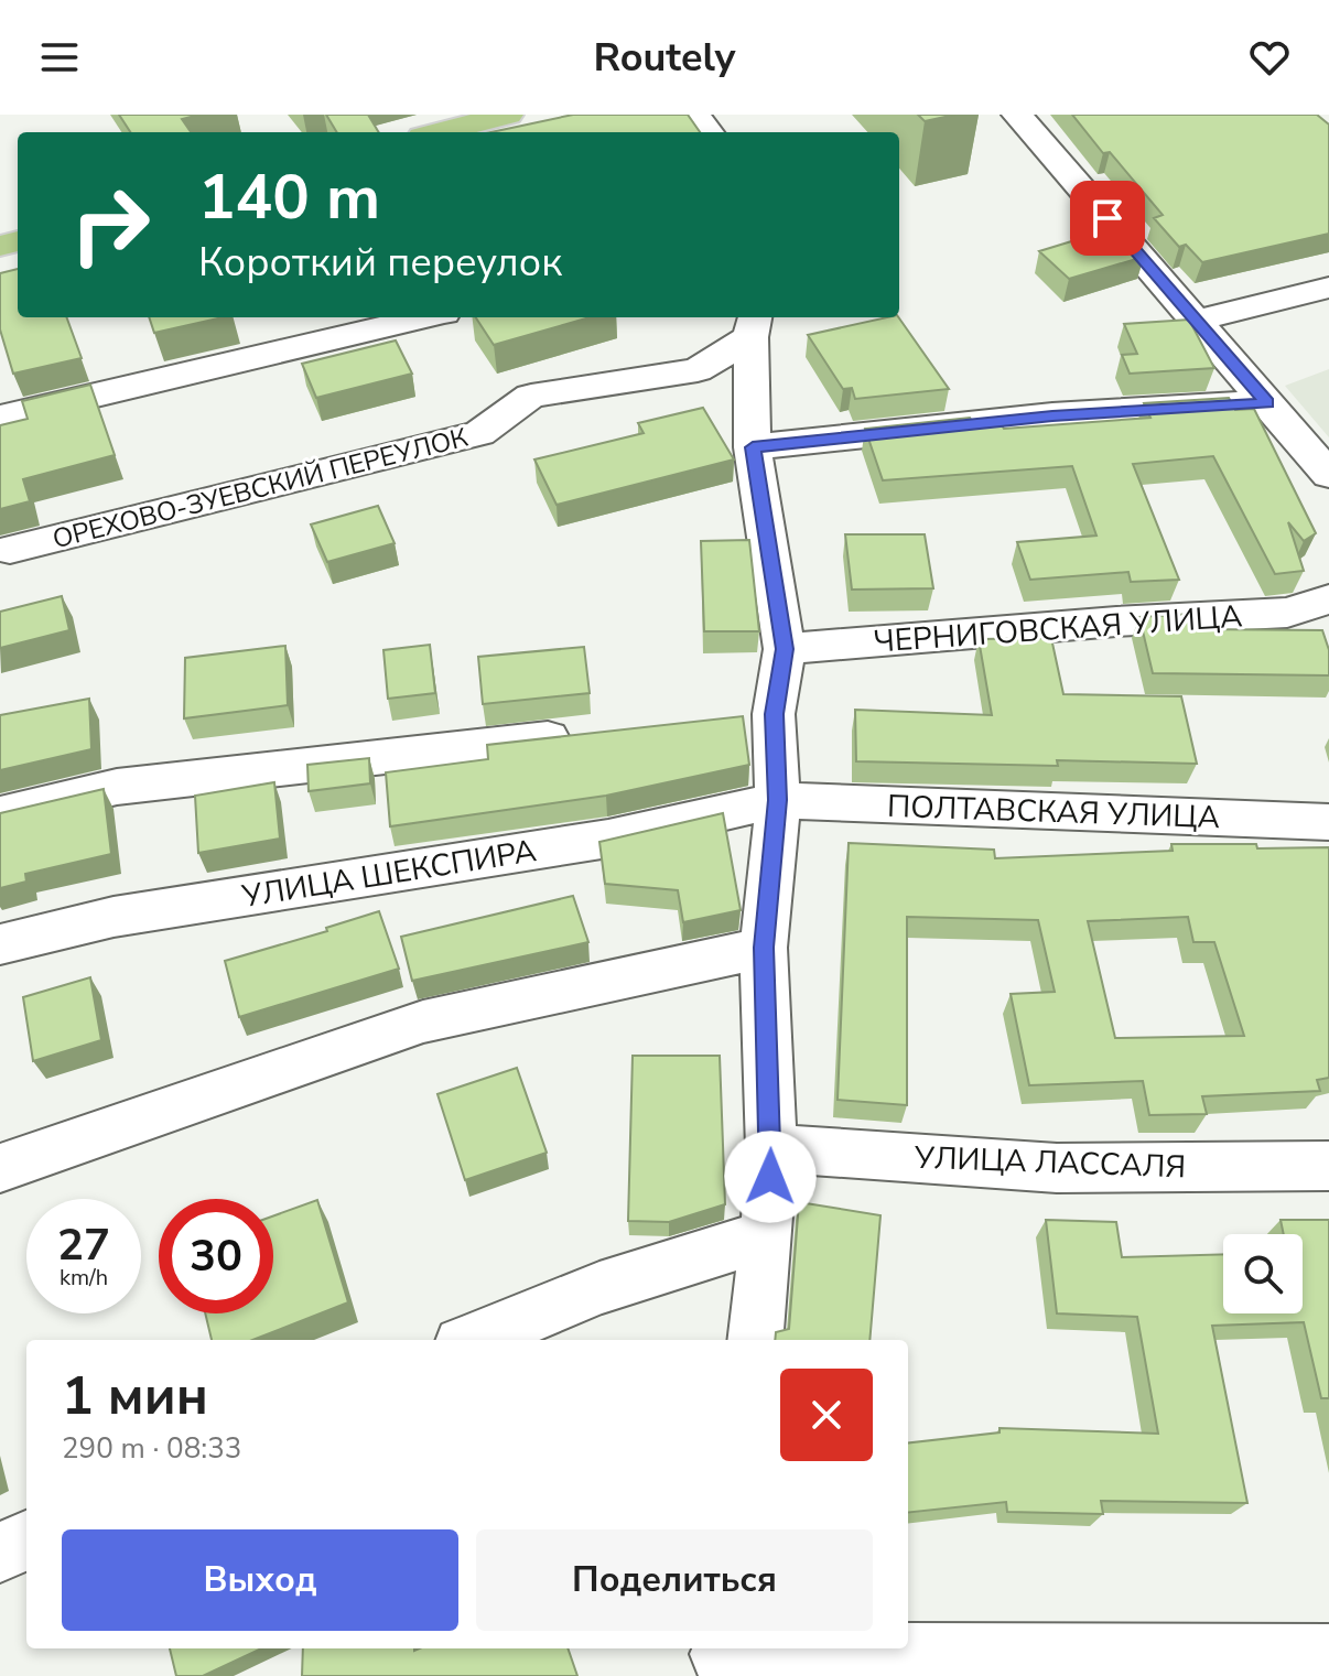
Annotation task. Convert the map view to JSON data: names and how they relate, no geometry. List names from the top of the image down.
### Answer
{
  "streets": {
    "street": [
      "ОРЕХОВО-ЗУЕВСКИЙ ПЕРЕУЛОК",
      "ЧЕРНИГОВСКАЯ УЛИЦА",
      "ПОЛТАВСКАЯ УЛИЦА",
      "УЛИЦА ШЕКСПИРА",
      "УЛИЦА ЛАССАЛЯ"
    ]
  },
  "crossings": [
    ["ПОЛТАВСКАЯ УЛИЦА", "УЛИЦА ШЕКСПИРА"]
  ],
  "page": {
    "header": "Routely",
    "turn": ["140 m", "Короткий переулок"],
    "speed": "27 km/h",
    "limit": "30",
    "heading": ["1 мин", "290 m · 08:33"],
    "buttons": ["Выход", "Поделиться"]
  }
}
